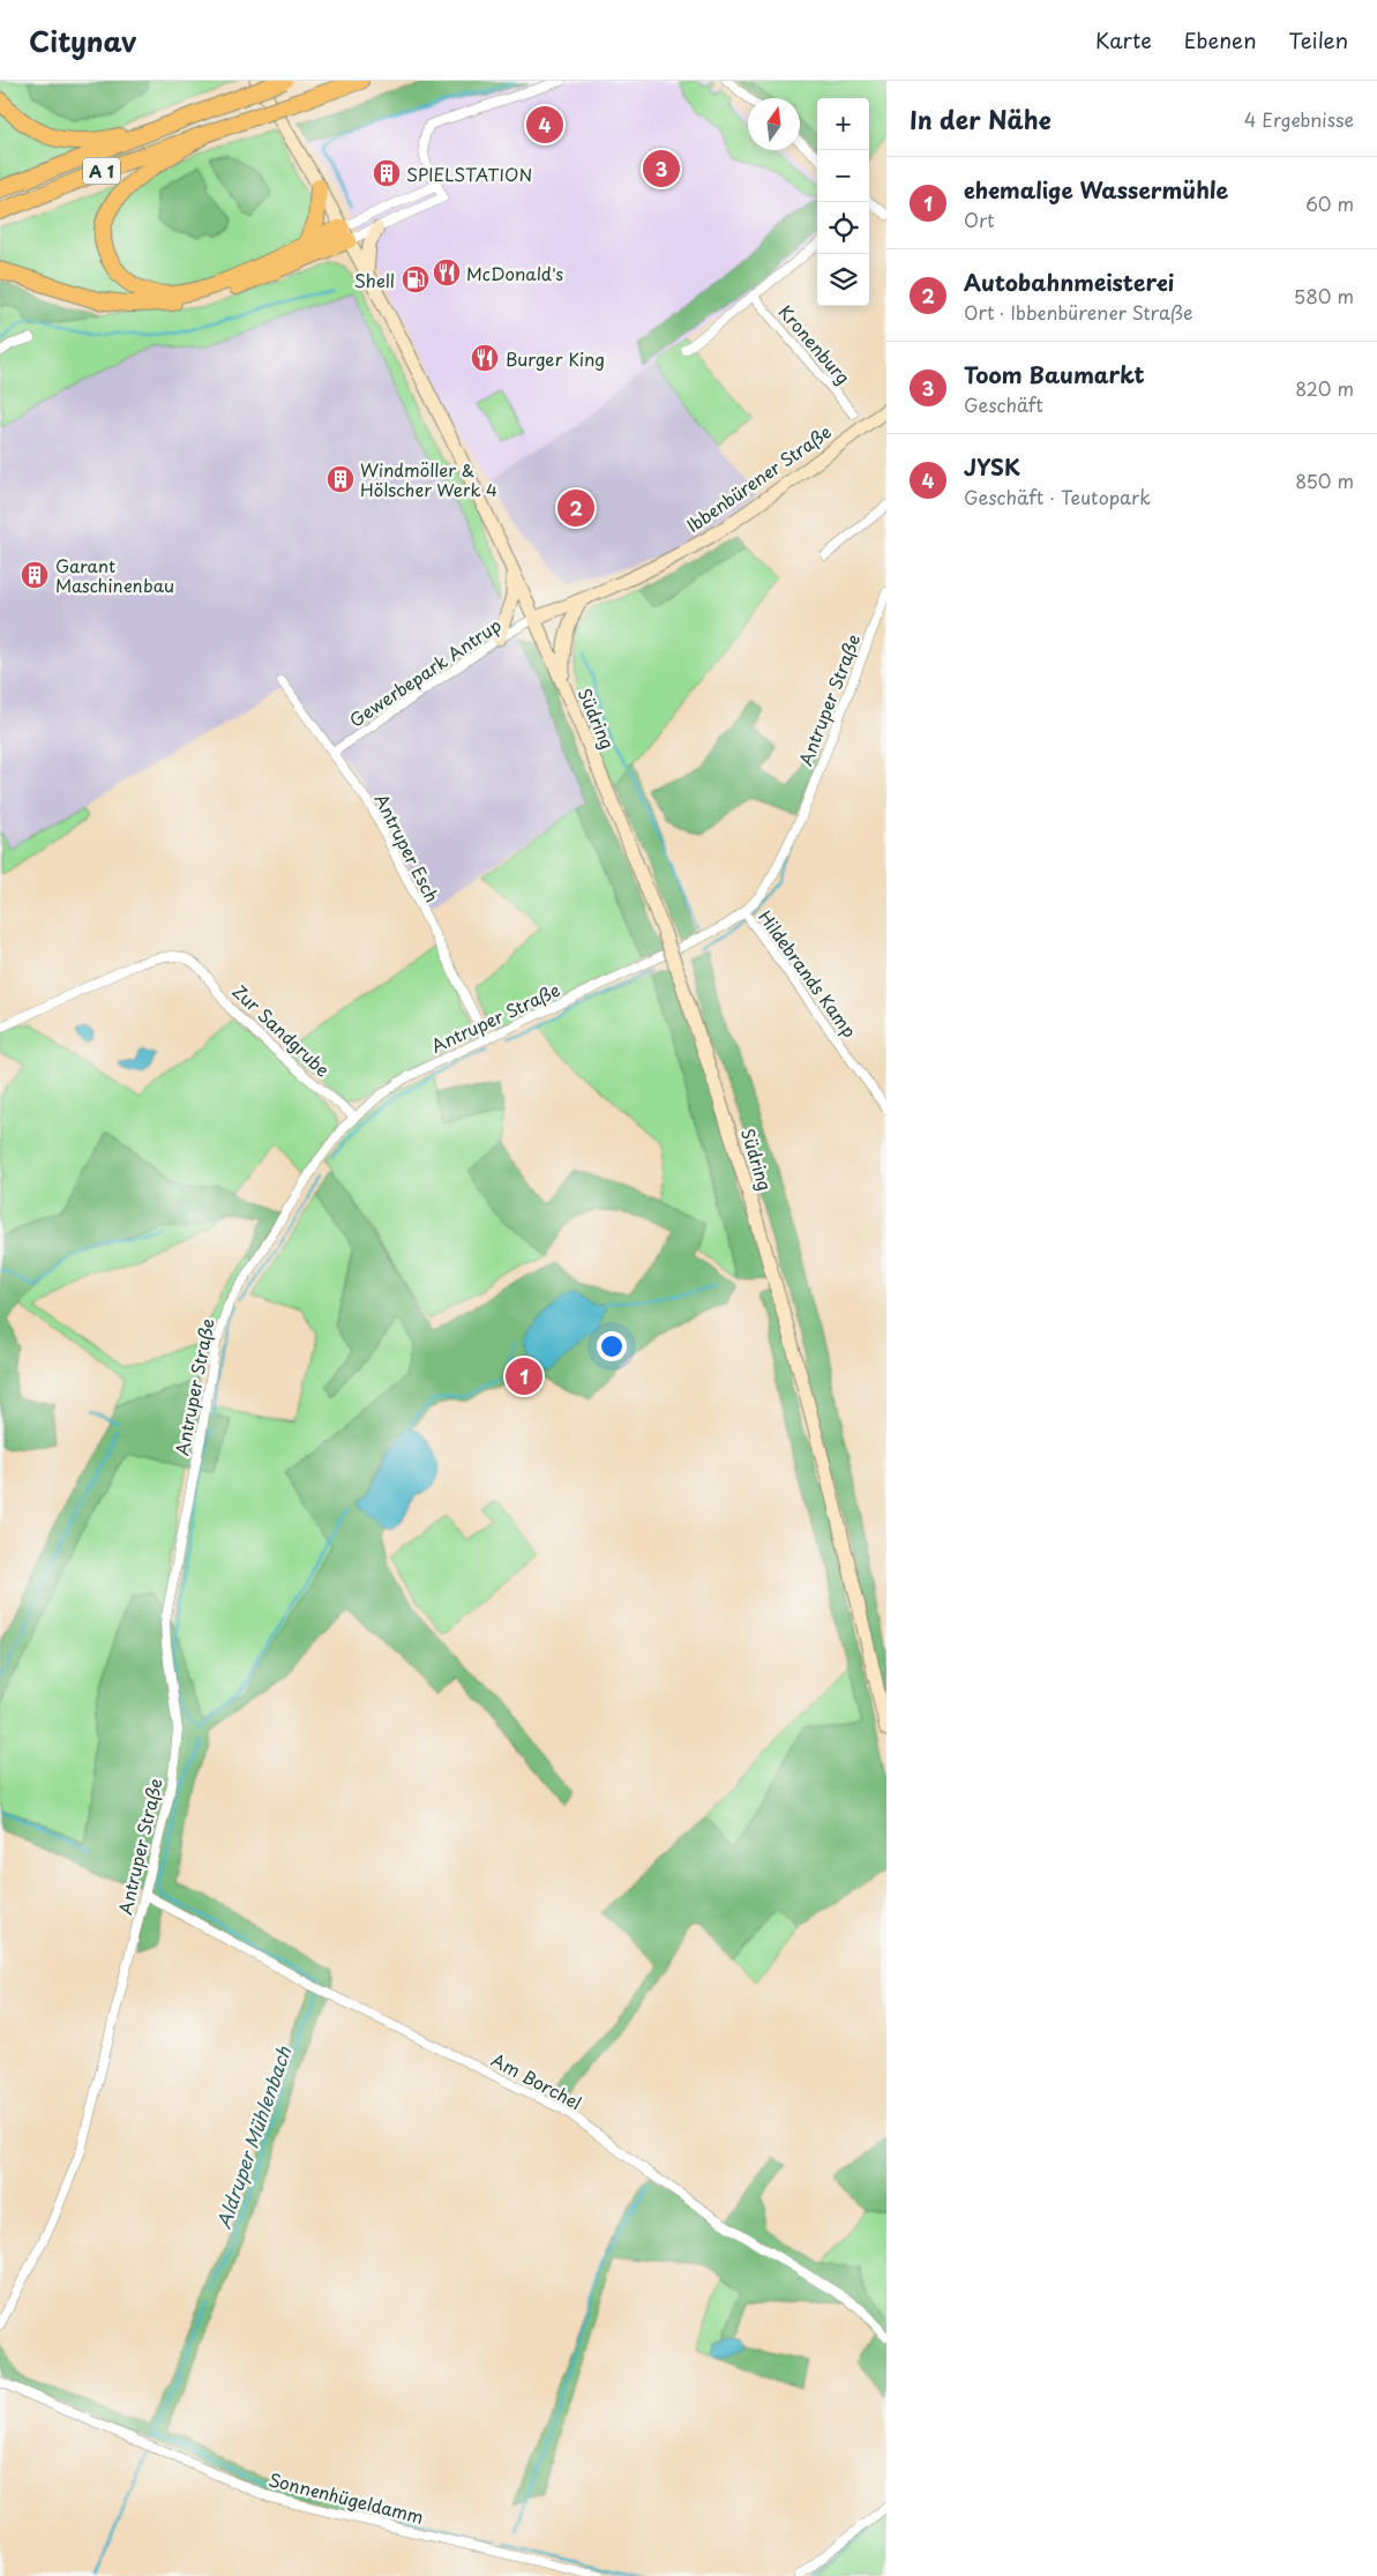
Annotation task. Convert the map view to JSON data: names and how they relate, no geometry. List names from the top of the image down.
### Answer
{
  "streets": {
    "highway": ["A 1"],
    "main road": ["Ibbenbürener Straße", "Südring"],
    "street": [
      "Kronenburg",
      "Gewerbepark Antrup",
      "Antruper Straße",
      "Antruper Esch",
      "Hildebrands Kamp",
      "Zur Sandgrube",
      "Am Borchel",
      "Sonnenhügeldamm"
    ]
  },
  "crossings": [
    ["Ibbenbürener Straße", "Gewerbepark Antrup"],
    ["Ibbenbürener Straße", "Südring"],
    ["Gewerbepark Antrup", "Südring"],
    ["Gewerbepark Antrup", "Antruper Esch"],
    ["Antruper Straße", "Antruper Esch"],
    ["Antruper Straße", "Hildebrands Kamp"],
    ["Antruper Straße", "Zur Sandgrube"],
    ["Antruper Straße", "Am Borchel"]
  ],
  "water": ["Aldruper Mühlenbach"],
  "places": {
    "building": ["SPIELSTATION", "Windmöller & Hölscher Werk 4", "Garant Maschinenbau"],
    "restaurant": ["McDonald's", "Burger King"],
    "fuel station": ["Shell"]
  },
  "north": "top",
  "page": {
    "header": "Citynav",
    "nav": ["Karte", "Ebenen", "Teilen"],
    "heading": ["In der Nähe", "4 Ergebnisse"],
    "map_buttons": ["+", "−"],
    "pins": [
      "4",
      "3",
      "2",
      "1"
    ],
    "list": [
      {
        "mark": "1",
        "name": "ehemalige Wassermühle",
        "note": "Ort",
        "value": "60 m"
      },
      {
        "mark": "2",
        "name": "Autobahnmeisterei",
        "note": "Ort · Ibbenbürener Straße",
        "value": "580 m"
      },
      {
        "mark": "3",
        "name": "Toom Baumarkt",
        "note": "Geschäft",
        "value": "820 m"
      },
      {
        "mark": "4",
        "name": "JYSK",
        "note": "Geschäft · Teutopark",
        "value": "850 m"
      }
    ]
  }
}
